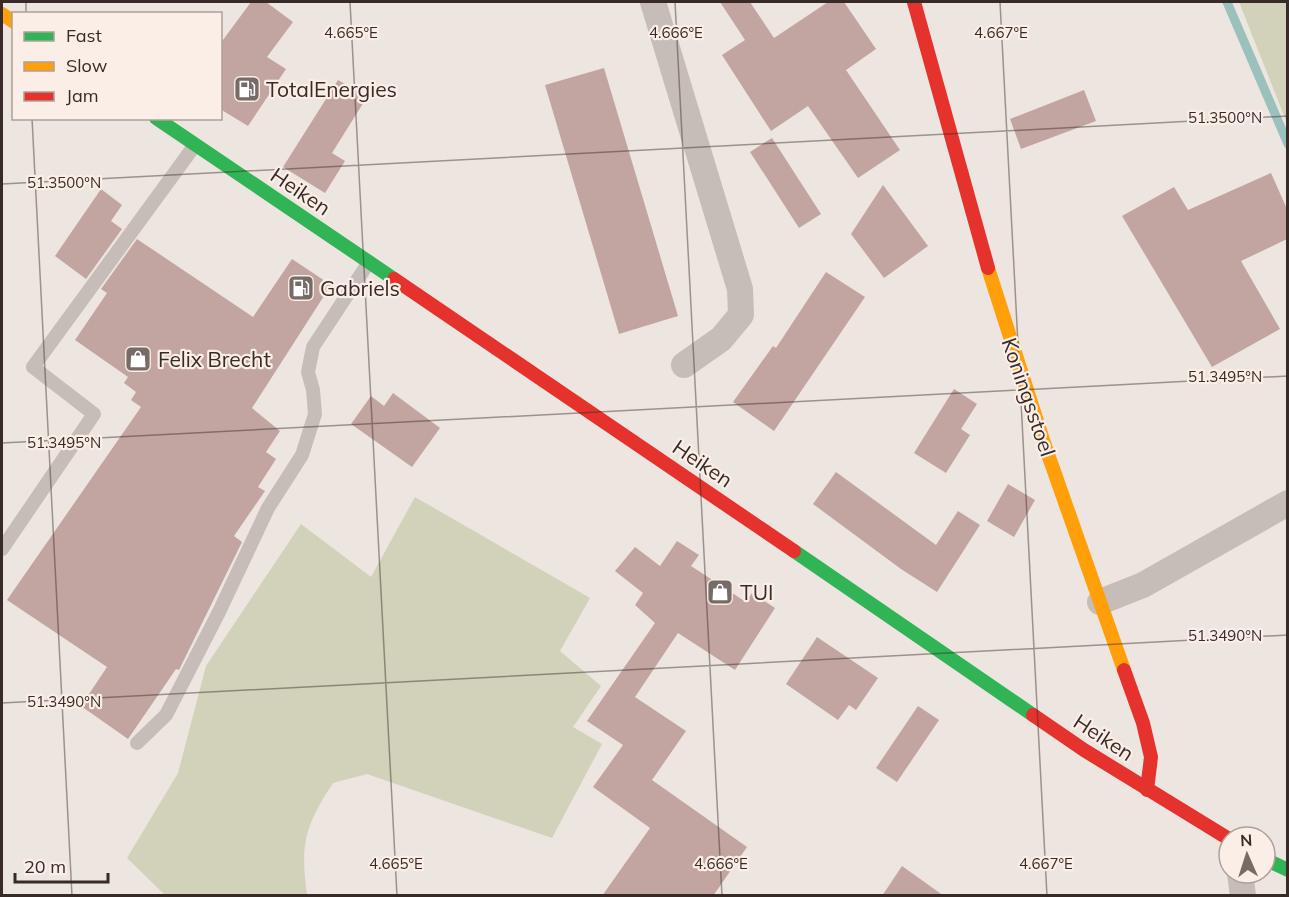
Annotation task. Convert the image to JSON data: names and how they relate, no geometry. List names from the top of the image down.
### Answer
{
  "streets": {
    "main road": ["Heiken", "Koningsstoel"]
  },
  "crossings": [
    ["Heiken", "Koningsstoel"]
  ],
  "places": {
    "fuel station": ["TotalEnergies", "Gabriels"],
    "shop": ["Felix Brecht", "TUI"]
  },
  "legend": ["Fast", "Slow", "Jam"],
  "scale_bar": "20 m",
  "north": "top",
  "coordinates": [
    "4.665°E",
    "4.666°E",
    "4.667°E",
    "51.3500°N",
    "51.3495°N",
    "51.3490°N"
  ]
}
